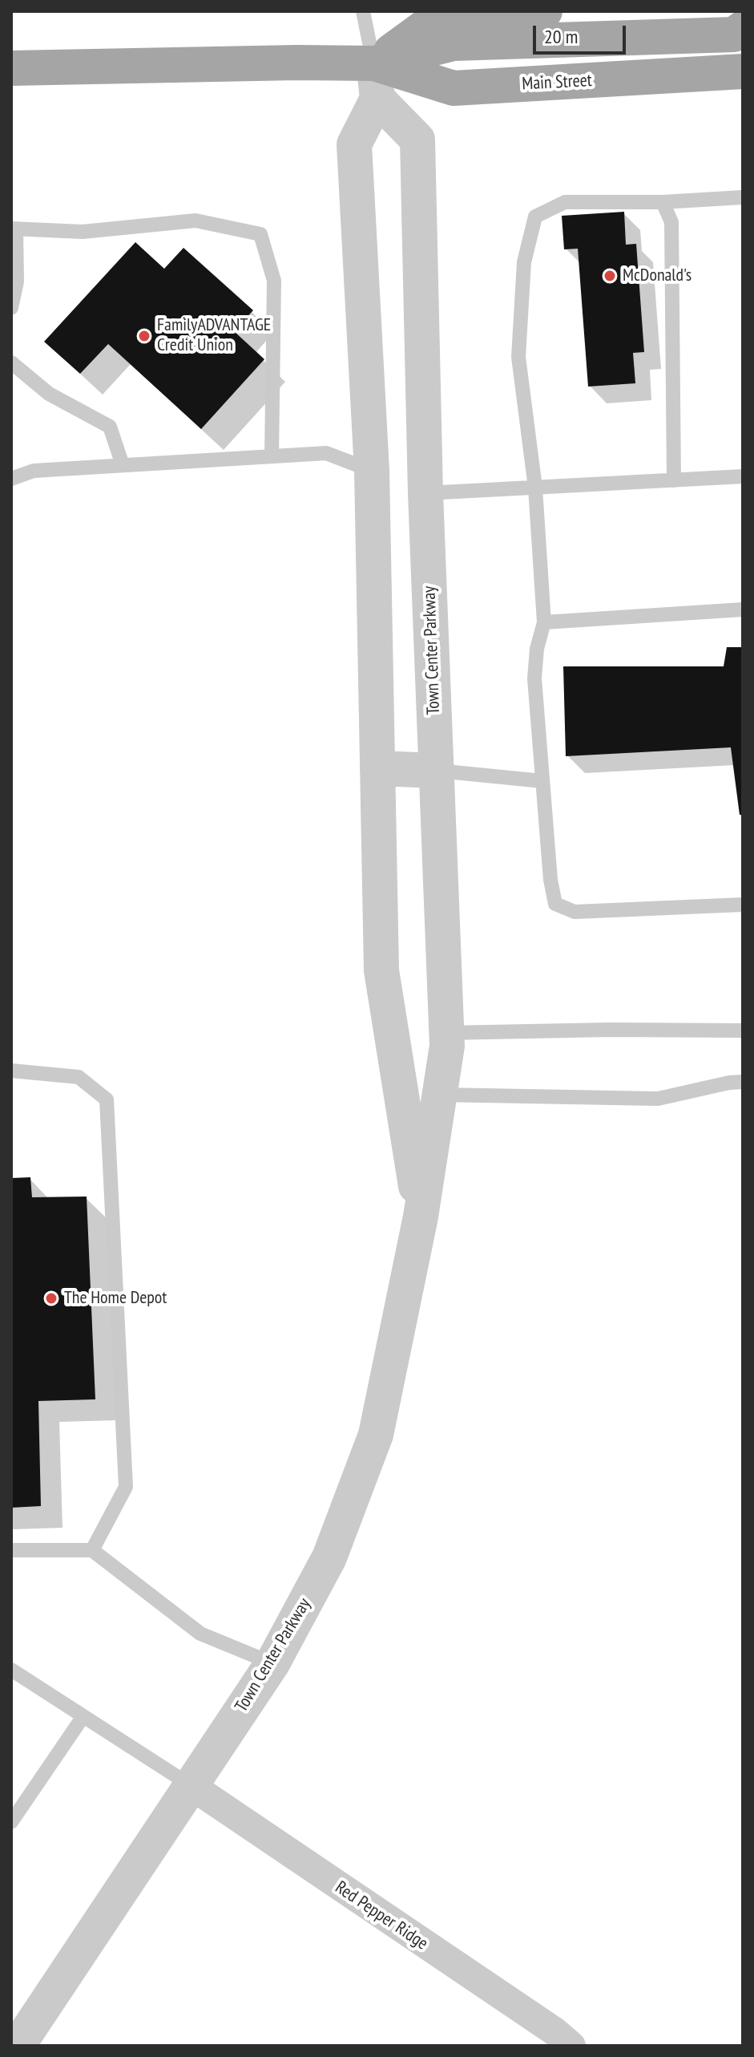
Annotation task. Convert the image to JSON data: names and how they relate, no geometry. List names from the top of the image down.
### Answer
{
  "streets": {
    "main road": ["Main Street"],
    "street": ["Town Center Parkway", "Red Pepper Ridge"]
  },
  "crossings": [
    ["Town Center Parkway", "Red Pepper Ridge"]
  ],
  "places": ["McDonald's", "FamilyADVANTAGE Credit Union", "The Home Depot"],
  "scale_bar": "20 m"
}
